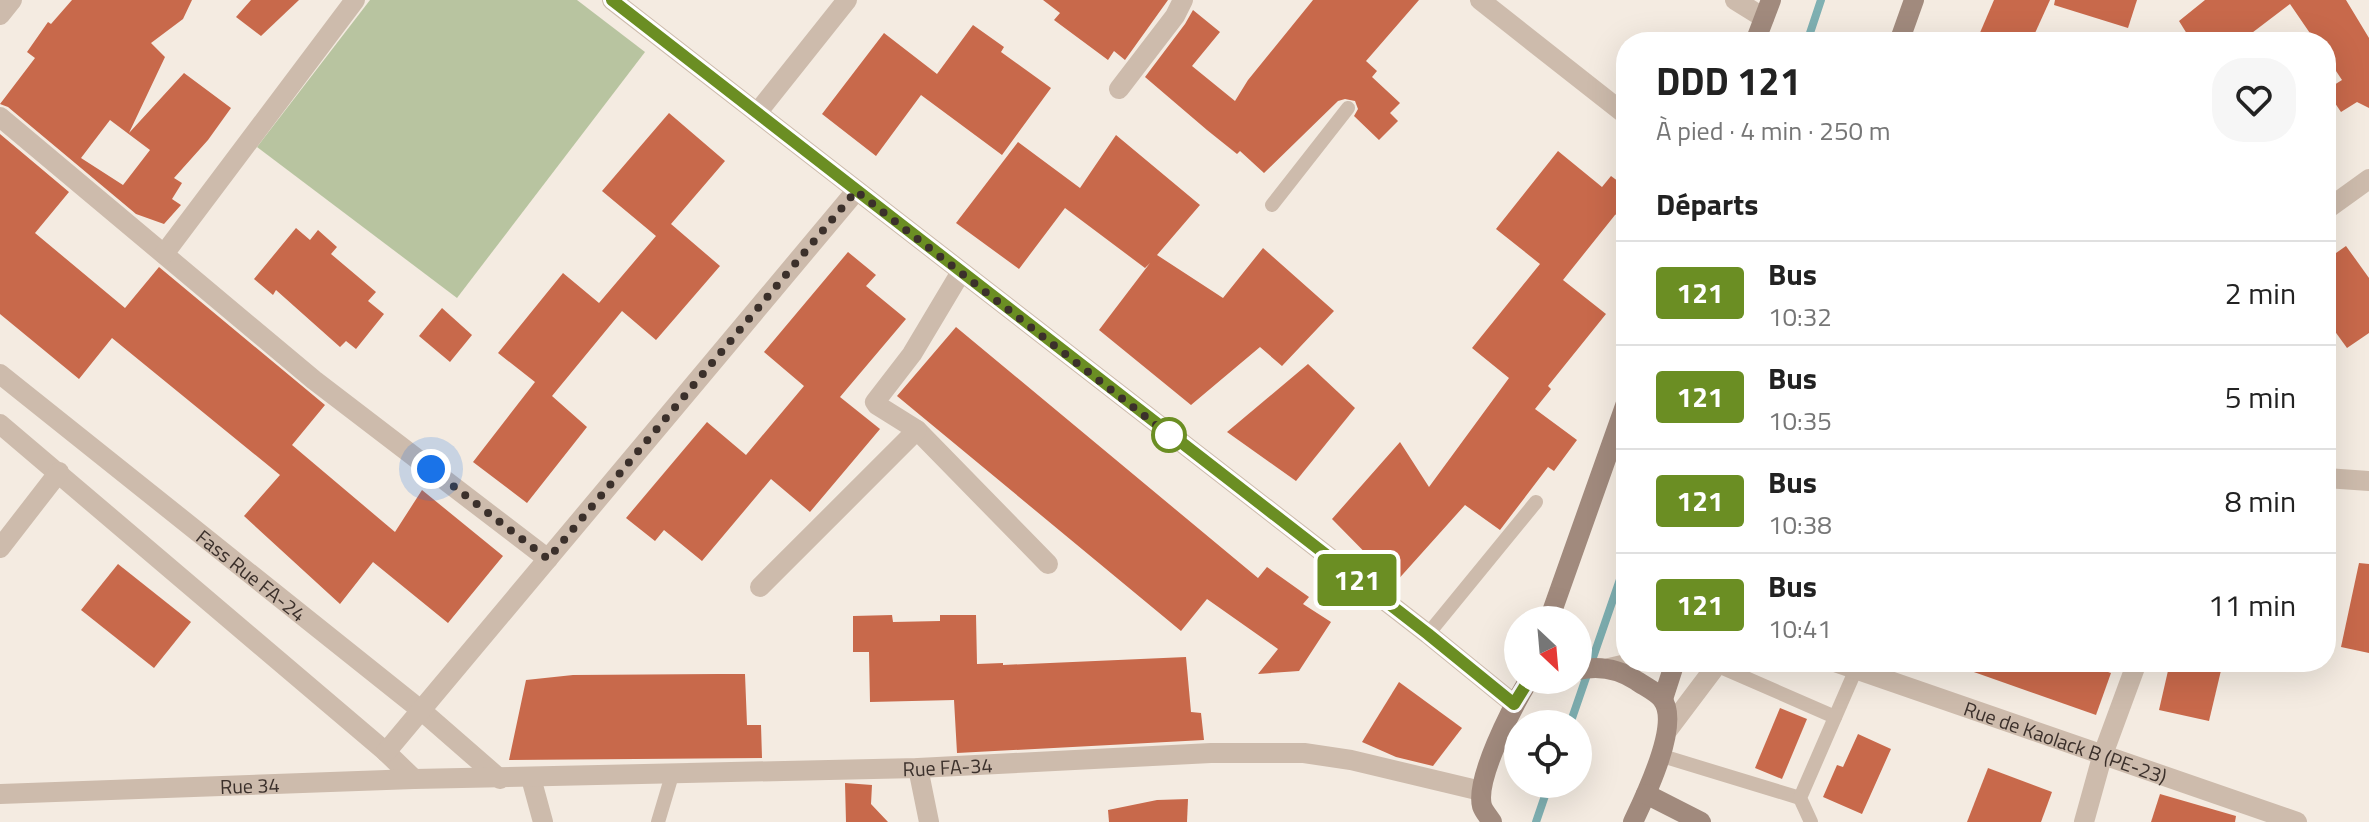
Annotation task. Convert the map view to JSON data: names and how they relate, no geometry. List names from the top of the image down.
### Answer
{
  "streets": {
    "street": [
      "Fass Rue FA-24",
      "Rue de Kaolack B (PE-23)",
      "Rue FA-34",
      "Rue 34"
    ]
  },
  "crossings": [
    ["Fass Rue FA-24", "Rue FA-34"],
    ["Fass Rue FA-24", "Rue 34"],
    ["Rue FA-34", "Rue 34"]
  ],
  "lines": ["bus line 121"],
  "north": "bottom right",
  "page": {
    "on_map": "121",
    "heading": [
      ["DDD 121", "À pied · 4 min · 250 m"],
      "Départs"
    ],
    "list": [
      {
        "mark": "121",
        "name": "Bus",
        "note": "10:32",
        "value": "2 min"
      },
      {
        "mark": "121",
        "name": "Bus",
        "note": "10:35",
        "value": "5 min"
      },
      {
        "mark": "121",
        "name": "Bus",
        "note": "10:38",
        "value": "8 min"
      },
      {
        "mark": "121",
        "name": "Bus",
        "note": "10:41",
        "value": "11 min"
      }
    ]
  }
}
